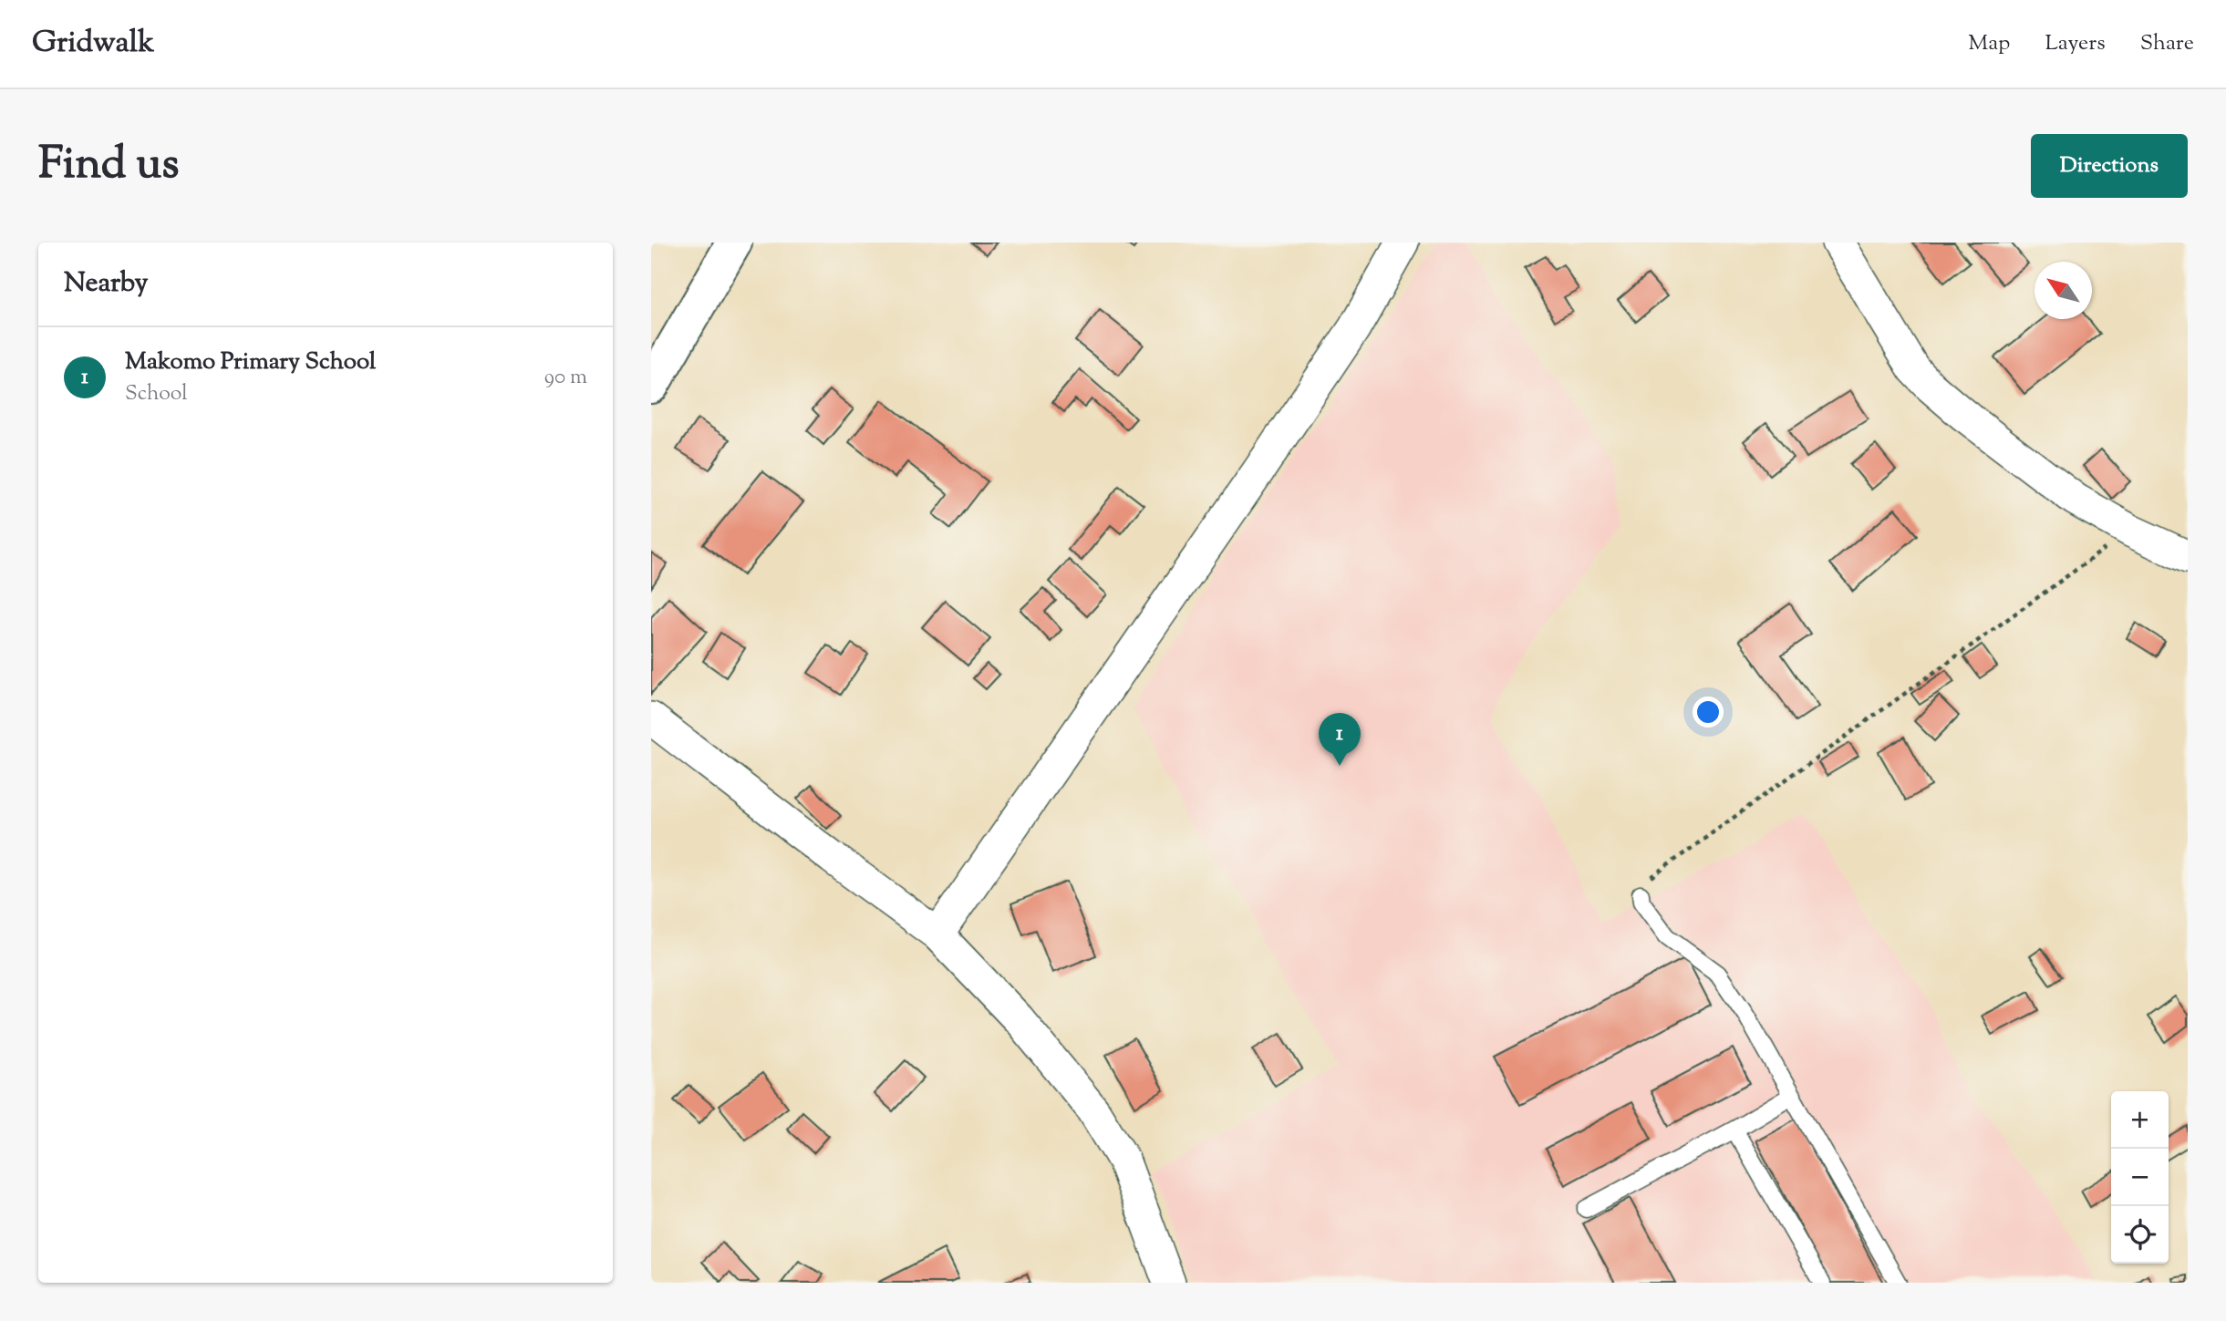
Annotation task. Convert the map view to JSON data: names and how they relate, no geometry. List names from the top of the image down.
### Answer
{
  "north": "top left",
  "page": {
    "header": "Gridwalk",
    "nav": ["Map", "Layers", "Share"],
    "title": "Find us",
    "buttons": "Directions",
    "heading": "Nearby",
    "list": [
      {
        "mark": "1",
        "name": "Makomo Primary School",
        "note": "School",
        "value": "90 m"
      }
    ],
    "pins": "1",
    "map_buttons": ["+", "−"]
  }
}
